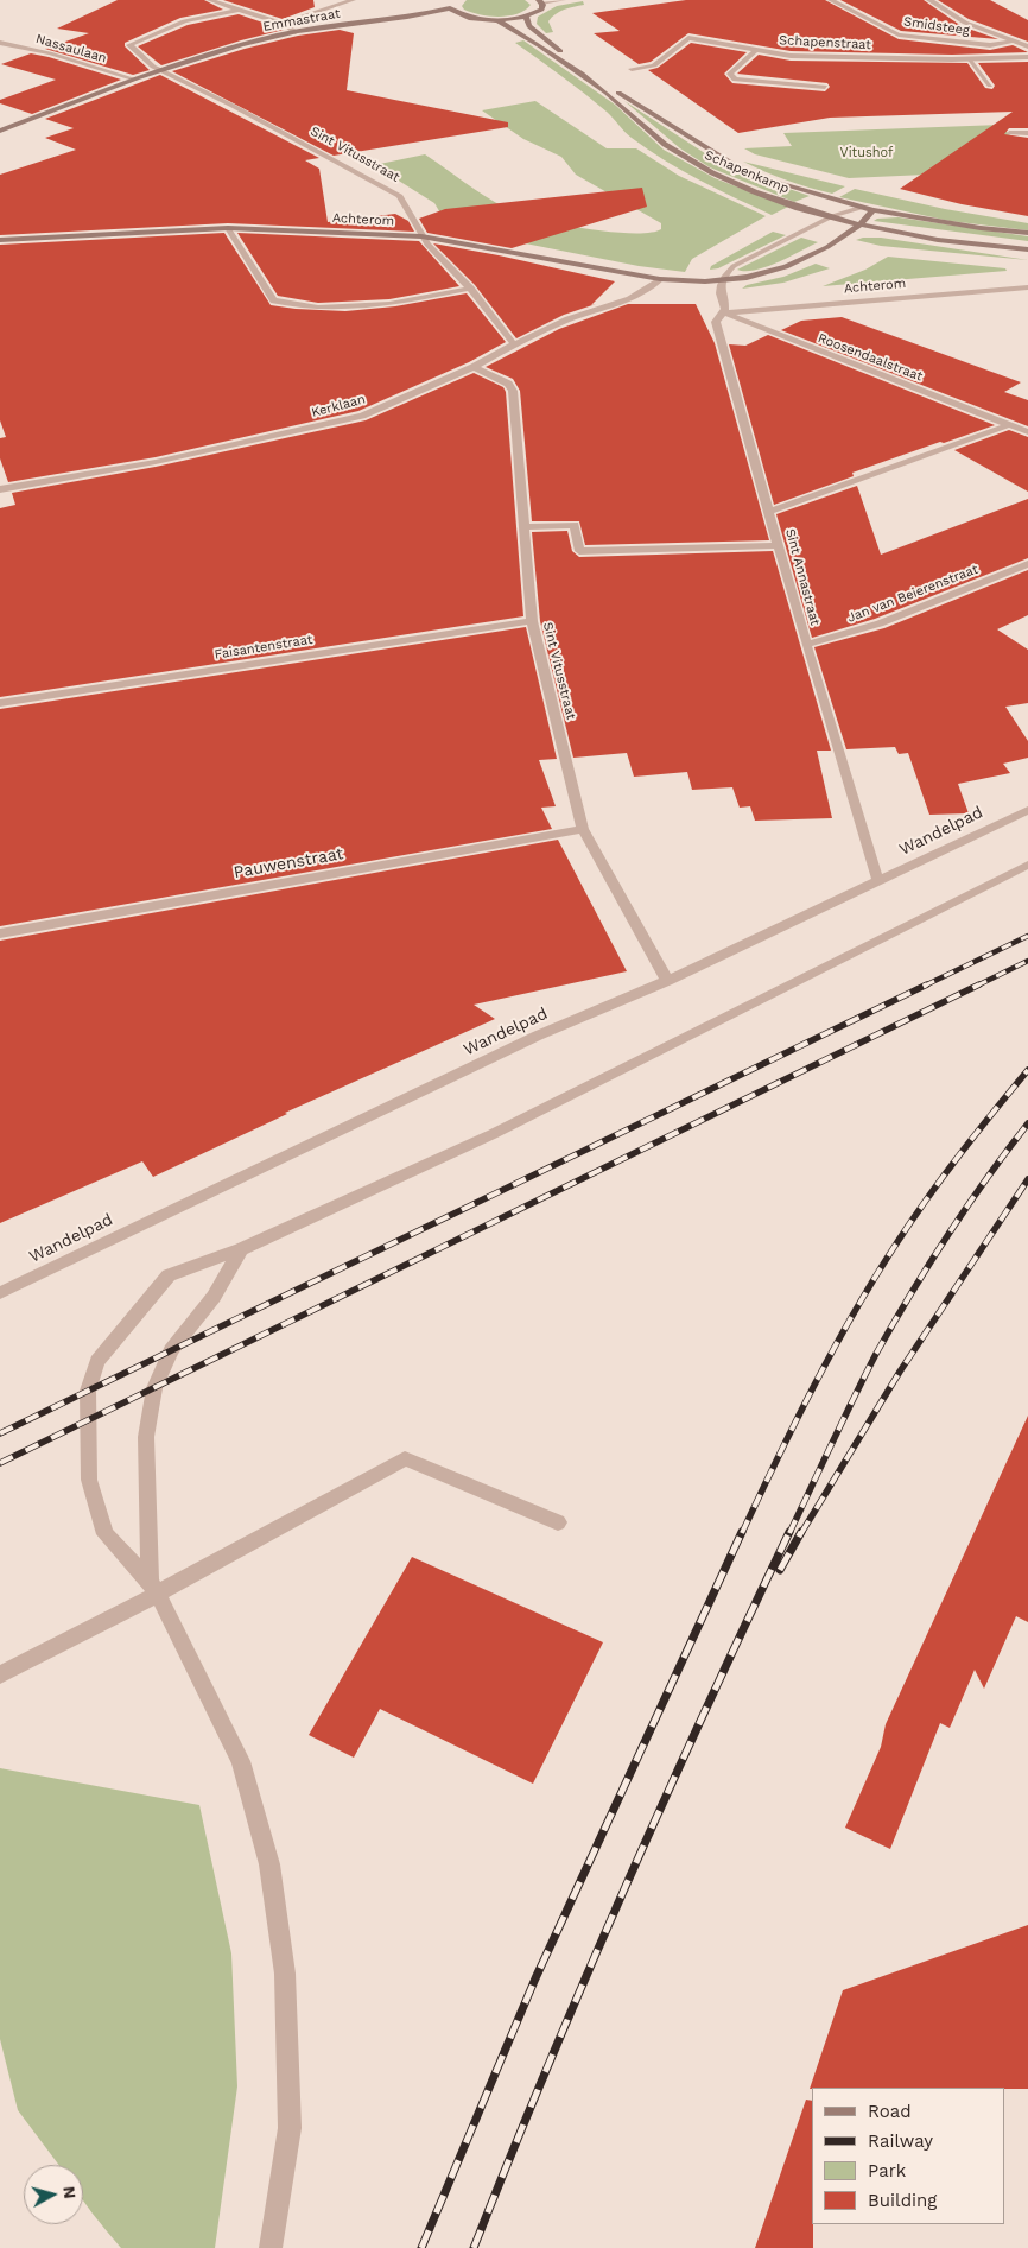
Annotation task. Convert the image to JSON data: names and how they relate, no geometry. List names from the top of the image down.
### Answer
{
  "streets": {
    "main road": ["Emmastraat", "Schapenkamp", "Achterom"],
    "street": [
      "Smidsteeg",
      "Schapenstraat",
      "Nassaulaan",
      "Sint Vitusstraat",
      "Roosendaalstraat",
      "Kerklaan",
      "Sint Annastraat",
      "Jan van Beierenstraat",
      "Faisantenstraat",
      "Wandelpad",
      "Pauwenstraat"
    ]
  },
  "crossings": [
    ["Emmastraat", "Nassaulaan"],
    ["Emmastraat", "Sint Vitusstraat"],
    ["Sint Vitusstraat", "Achterom"],
    ["Sint Vitusstraat", "Kerklaan"],
    ["Sint Vitusstraat", "Faisantenstraat"],
    ["Sint Vitusstraat", "Wandelpad"],
    ["Sint Vitusstraat", "Pauwenstraat"],
    ["Schapenkamp", "Achterom"],
    ["Achterom", "Roosendaalstraat"],
    ["Achterom", "Kerklaan"],
    ["Achterom", "Sint Annastraat"],
    ["Roosendaalstraat", "Sint Annastraat"],
    ["Sint Annastraat", "Jan van Beierenstraat"],
    ["Sint Annastraat", "Wandelpad"]
  ],
  "parks": ["Vitushof"],
  "legend": [
    "Road",
    "Railway",
    "Park",
    "Building"
  ],
  "north": "right"
}
